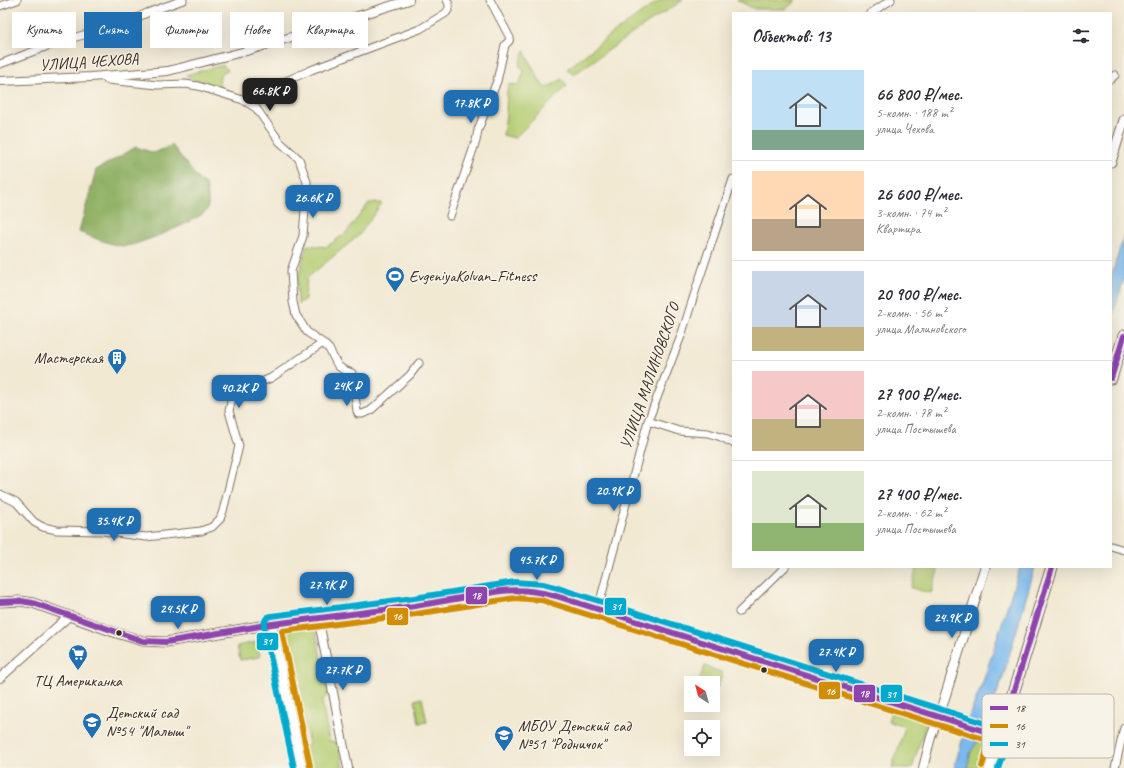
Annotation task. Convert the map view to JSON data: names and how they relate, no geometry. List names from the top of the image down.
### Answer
{
  "streets": {
    "street": ["УЛИЦА ЧЕХОВА", "УЛИЦА МАЛИНОВСКОГО"]
  },
  "places": {
    "sports": ["EvgeniyaKolvan_Fitness"],
    "building": ["Мастерская"],
    "supermarket": ["ТЦ Американка"],
    "school or university": ["Детский сад №54 \"Малыш\"", "МБОУ Детский сад №51 \"Родничок\""]
  },
  "lines": ["transit line 18", "transit line 31", "transit line 16"],
  "legend": ["18", "16", "31"],
  "north": "top left",
  "page": {
    "chip": [
      "Купить",
      "Снять",
      "Фильтры",
      "Новое",
      "Квартира"
    ],
    "heading": "Объектов: 13",
    "list": [
      {
        "name": "66 800 ₽/мес.",
        "note": "5-комн. · 188 m² · улица Чехова"
      },
      {
        "name": "26 600 ₽/мес.",
        "note": "3-комн. · 74 m² · Квартира"
      },
      {
        "name": "20 900 ₽/мес.",
        "note": "2-комн. · 56 m² · улица Малиновского"
      },
      {
        "name": "27 900 ₽/мес.",
        "note": "2-комн. · 78 m² · улица Постышева"
      },
      {
        "name": "27 400 ₽/мес.",
        "note": "2-комн. · 62 m² · улица Постышева"
      }
    ],
    "price": [
      "66.8K ₽",
      "17.8K ₽",
      "26.6K ₽",
      "24K ₽",
      "40.2K ₽",
      "20.9K ₽",
      "35.4K ₽",
      "45.7K ₽",
      "27.9K ₽",
      "24.5K ₽",
      "24.9K ₽",
      "27.4K ₽",
      "27.7K ₽"
    ]
  }
}
